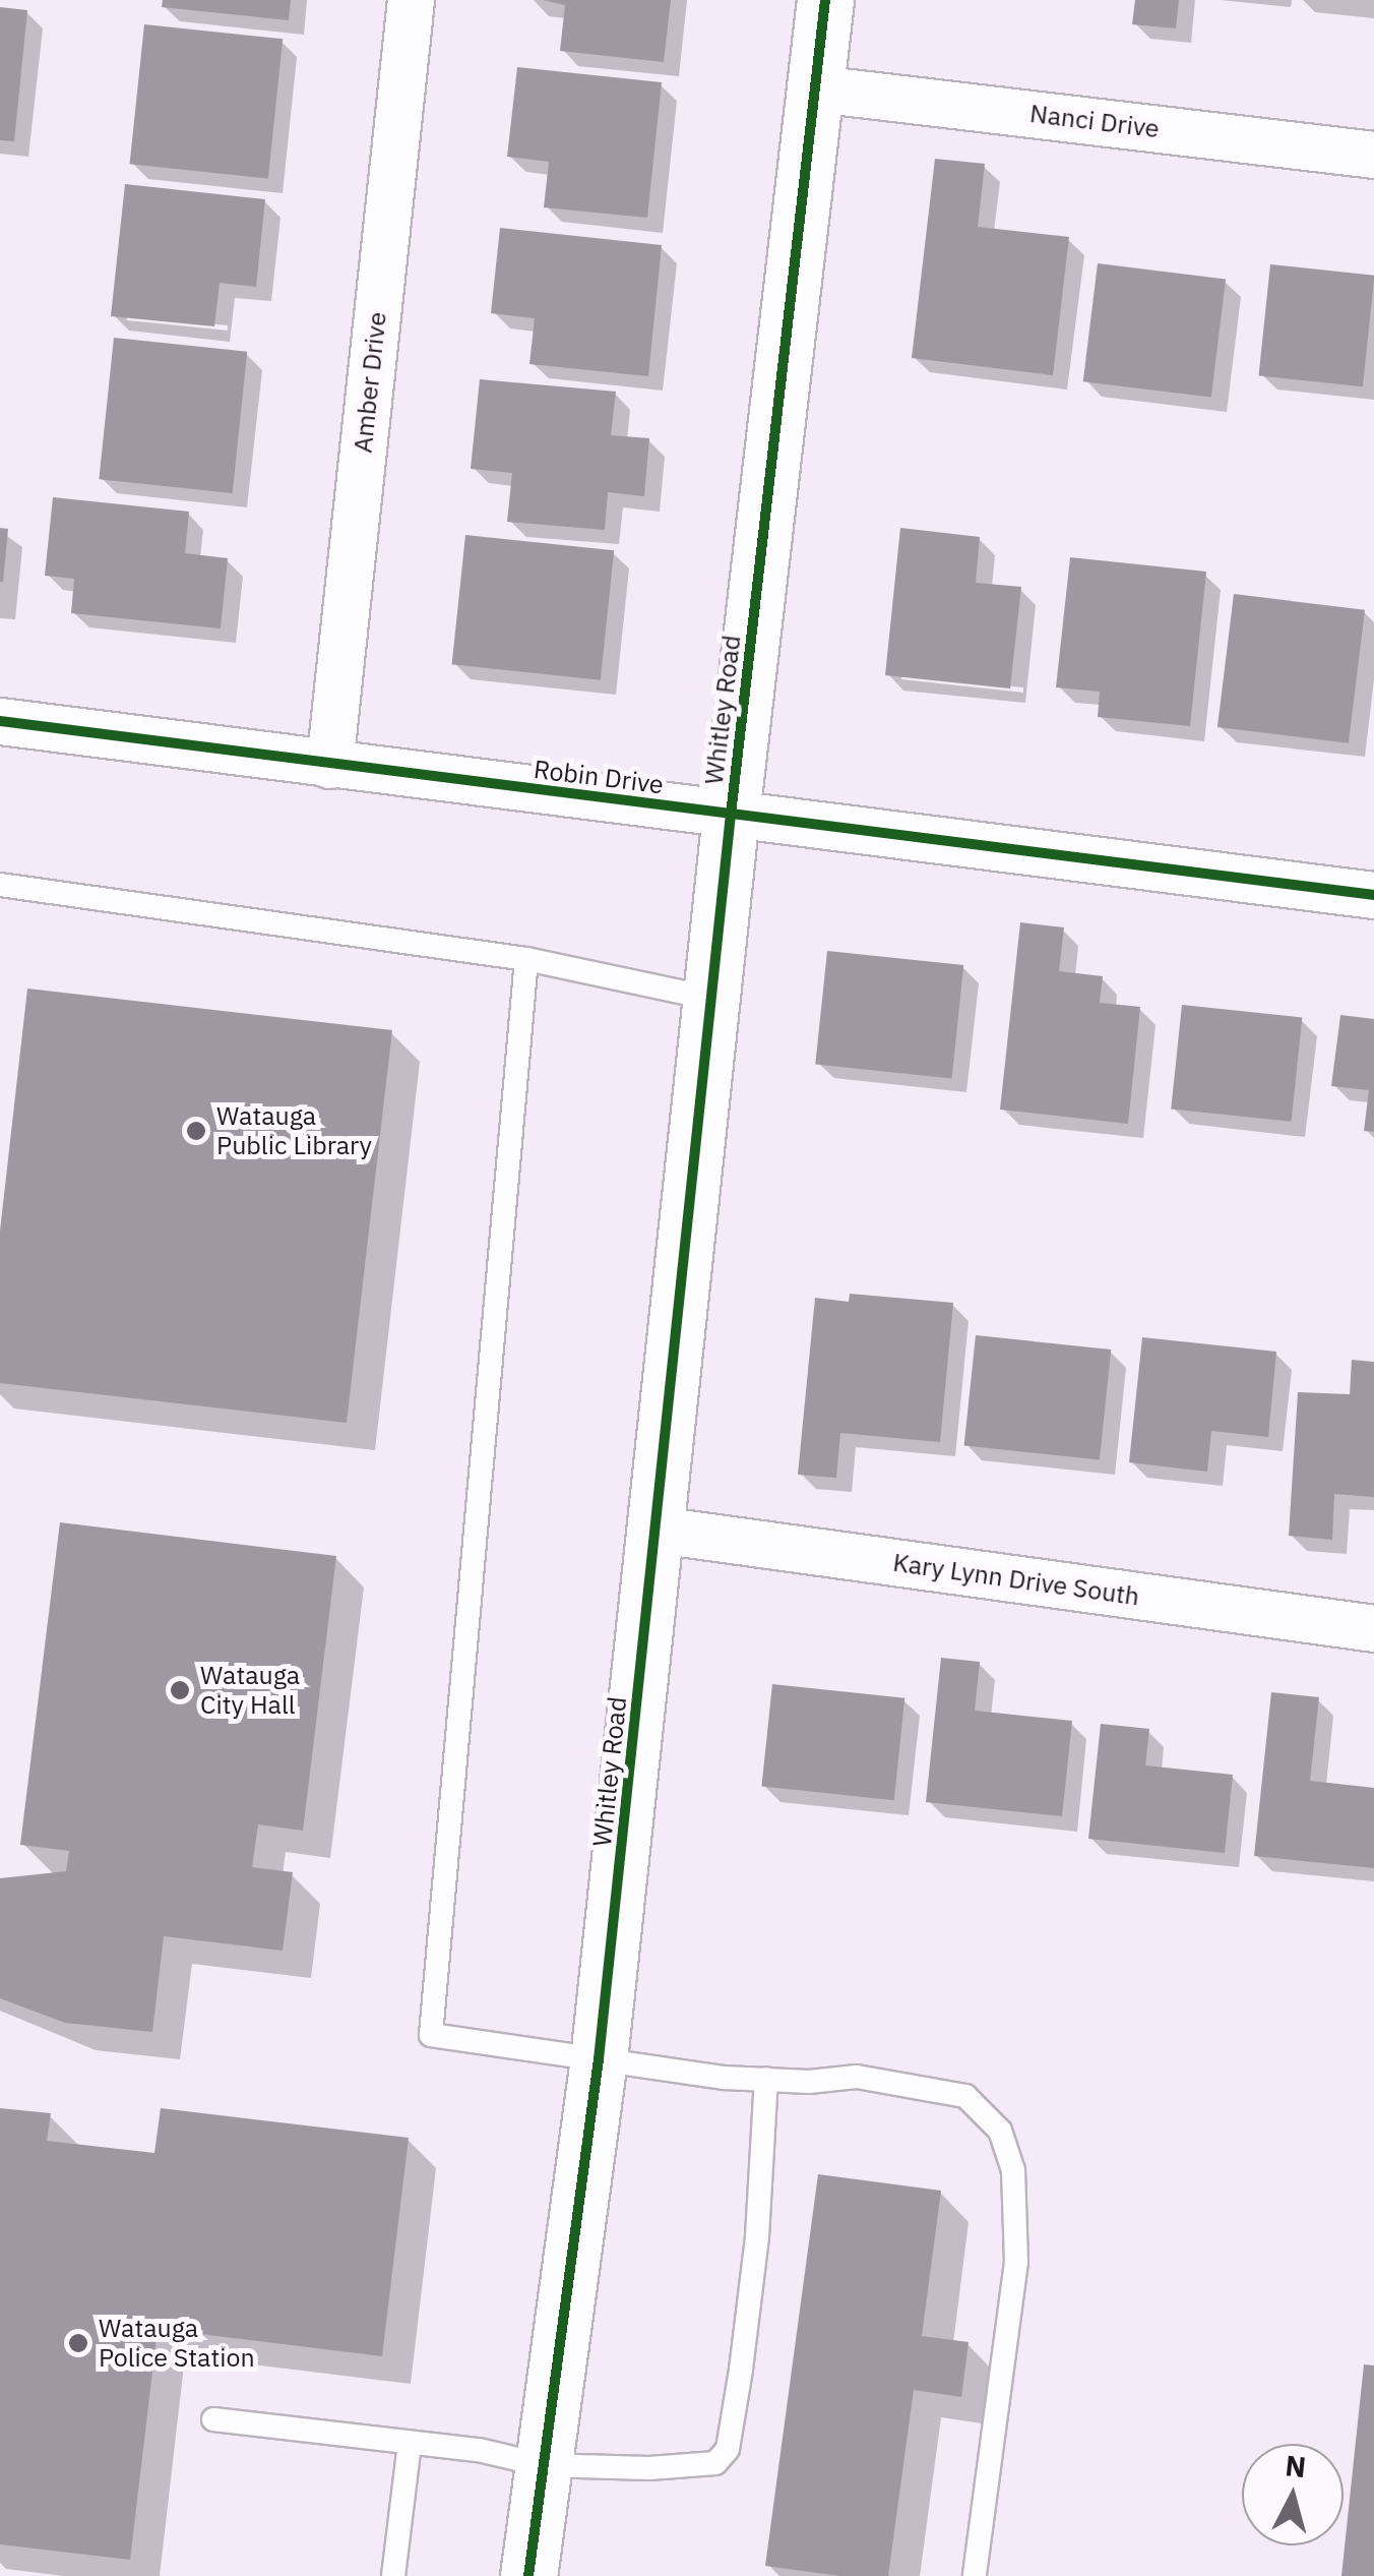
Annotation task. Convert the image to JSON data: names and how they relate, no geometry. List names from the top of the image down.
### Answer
{
  "streets": {
    "street": [
      "Nanci Drive",
      "Amber Drive",
      "Whitley Road",
      "Robin Drive",
      "Kary Lynn Drive South"
    ]
  },
  "crossings": [
    ["Nanci Drive", "Whitley Road"],
    ["Amber Drive", "Robin Drive"],
    ["Whitley Road", "Robin Drive"],
    ["Whitley Road", "Kary Lynn Drive South"]
  ],
  "places": ["Watauga Public Library", "Watauga City Hall", "Watauga Police Station"],
  "north": "top"
}
